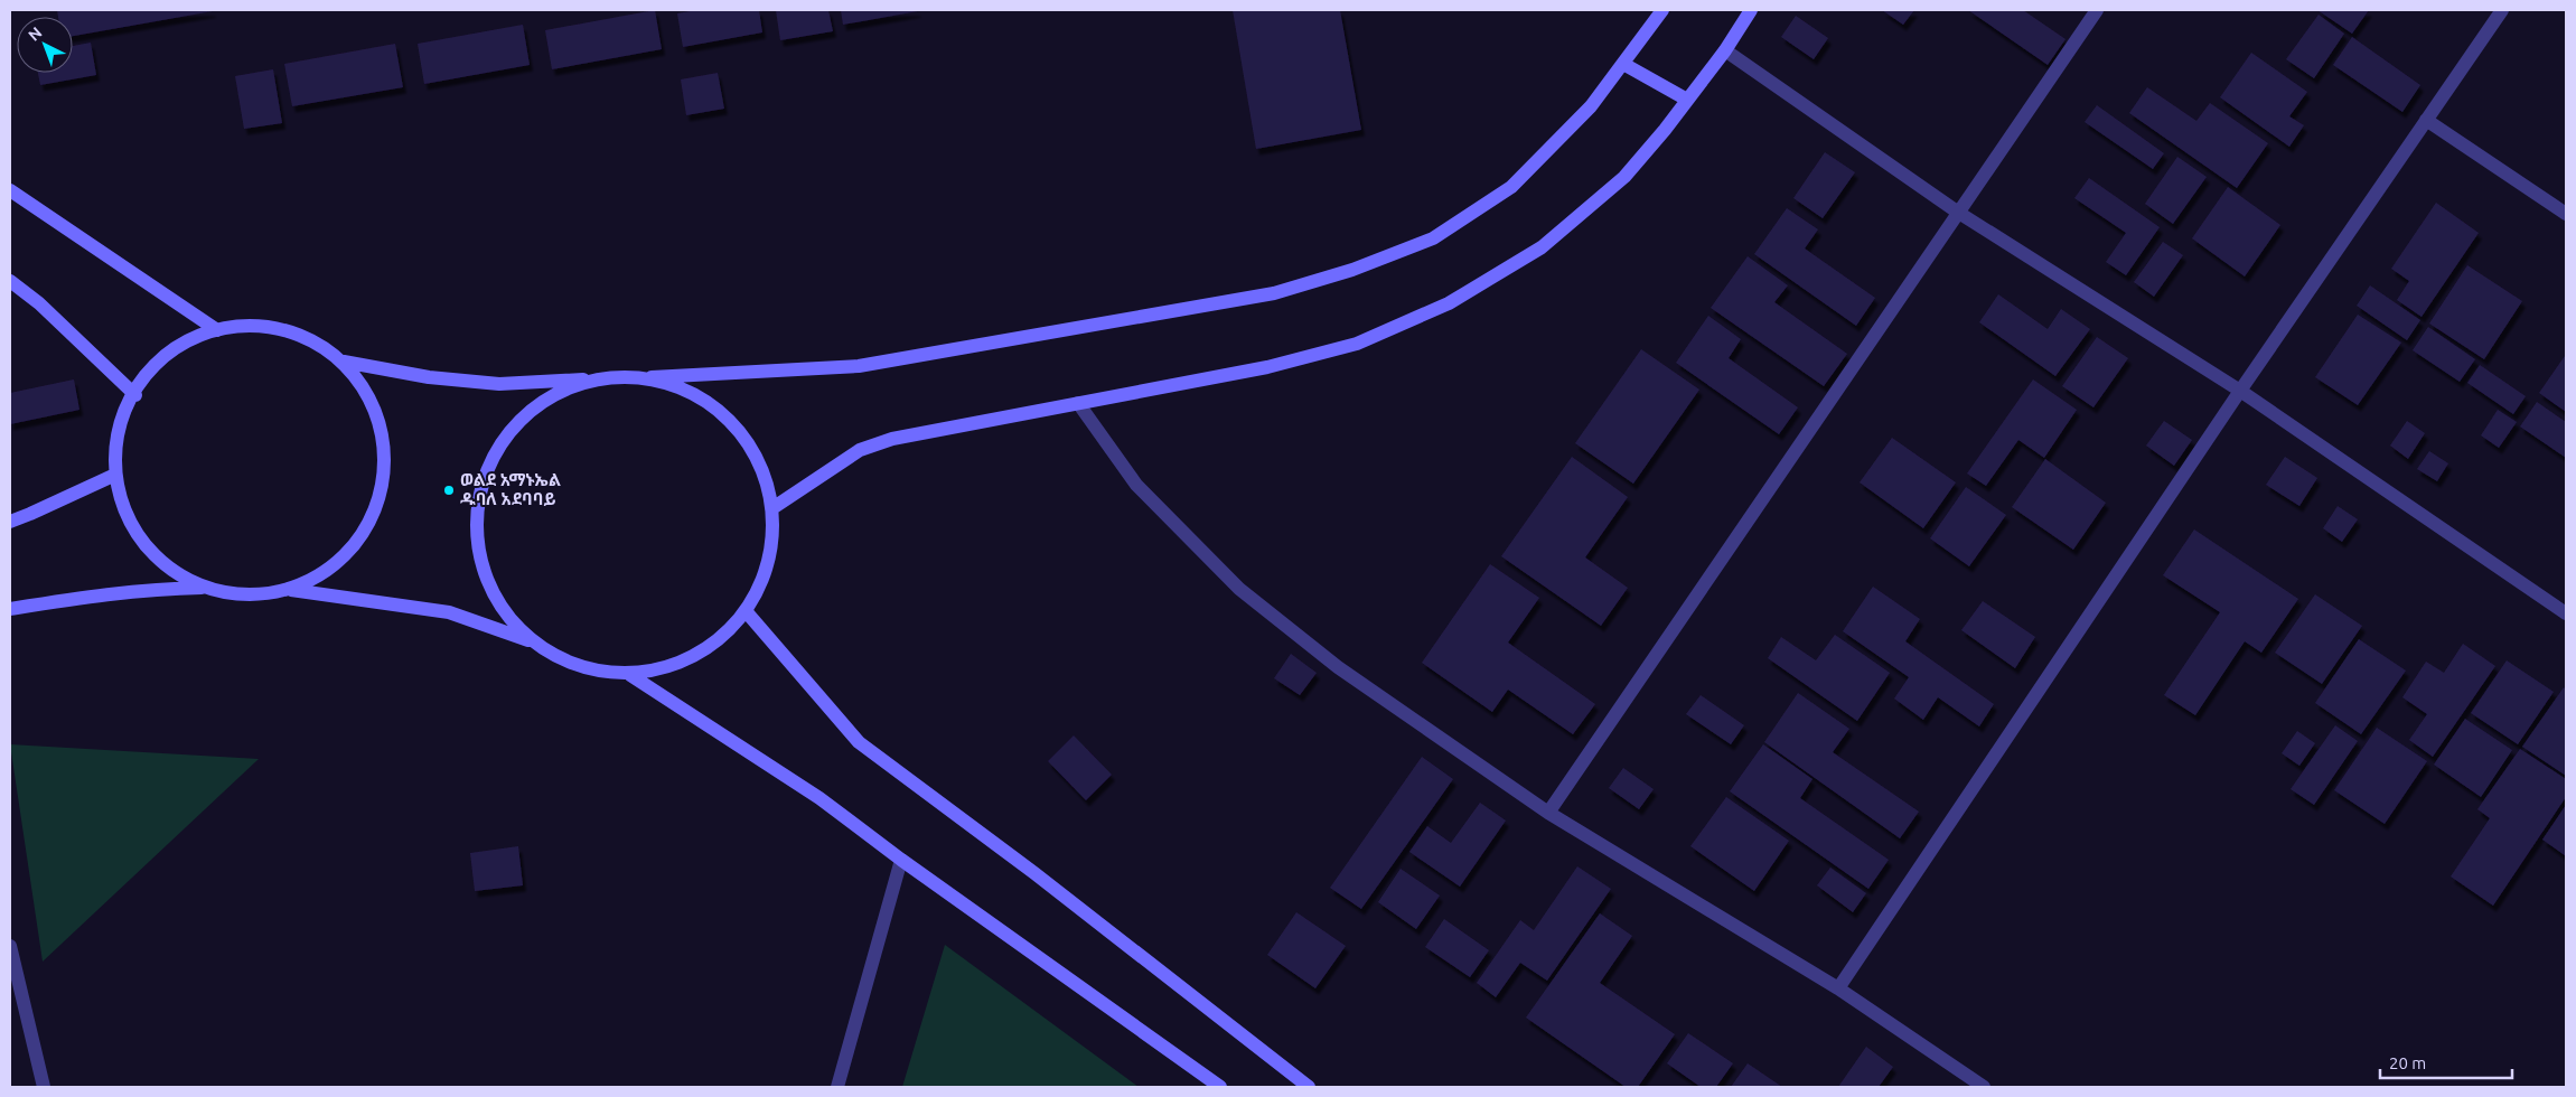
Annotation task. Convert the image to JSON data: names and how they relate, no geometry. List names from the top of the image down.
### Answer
{
  "places": ["ወልደ አማኑኤል ዱባለ አደባባይ"],
  "scale_bar": "20 m",
  "north": "top left"
}
